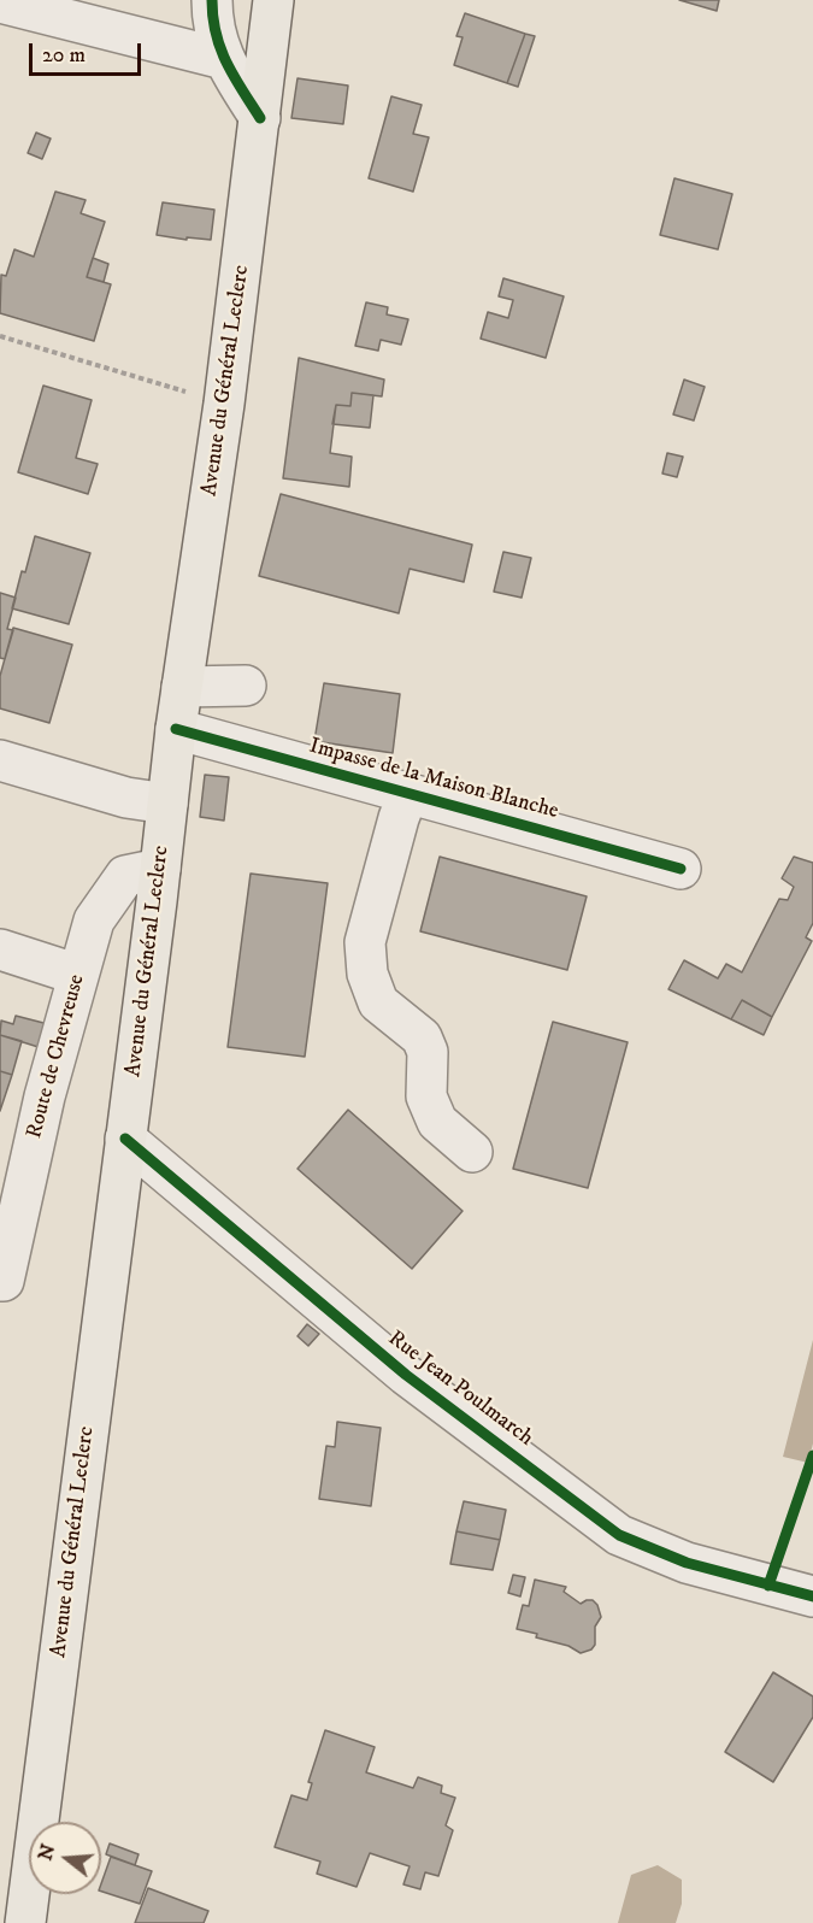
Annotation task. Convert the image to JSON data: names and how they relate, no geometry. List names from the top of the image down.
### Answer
{
  "streets": {
    "main road": ["Avenue du Général Leclerc"],
    "street": ["Impasse de la Maison Blanche", "Route de Chevreuse", "Rue Jean Poulmarch"]
  },
  "crossings": [
    ["Avenue du Général Leclerc", "Impasse de la Maison Blanche"],
    ["Avenue du Général Leclerc", "Route de Chevreuse"],
    ["Avenue du Général Leclerc", "Rue Jean Poulmarch"]
  ],
  "scale_bar": "20 m",
  "north": "left"
}
